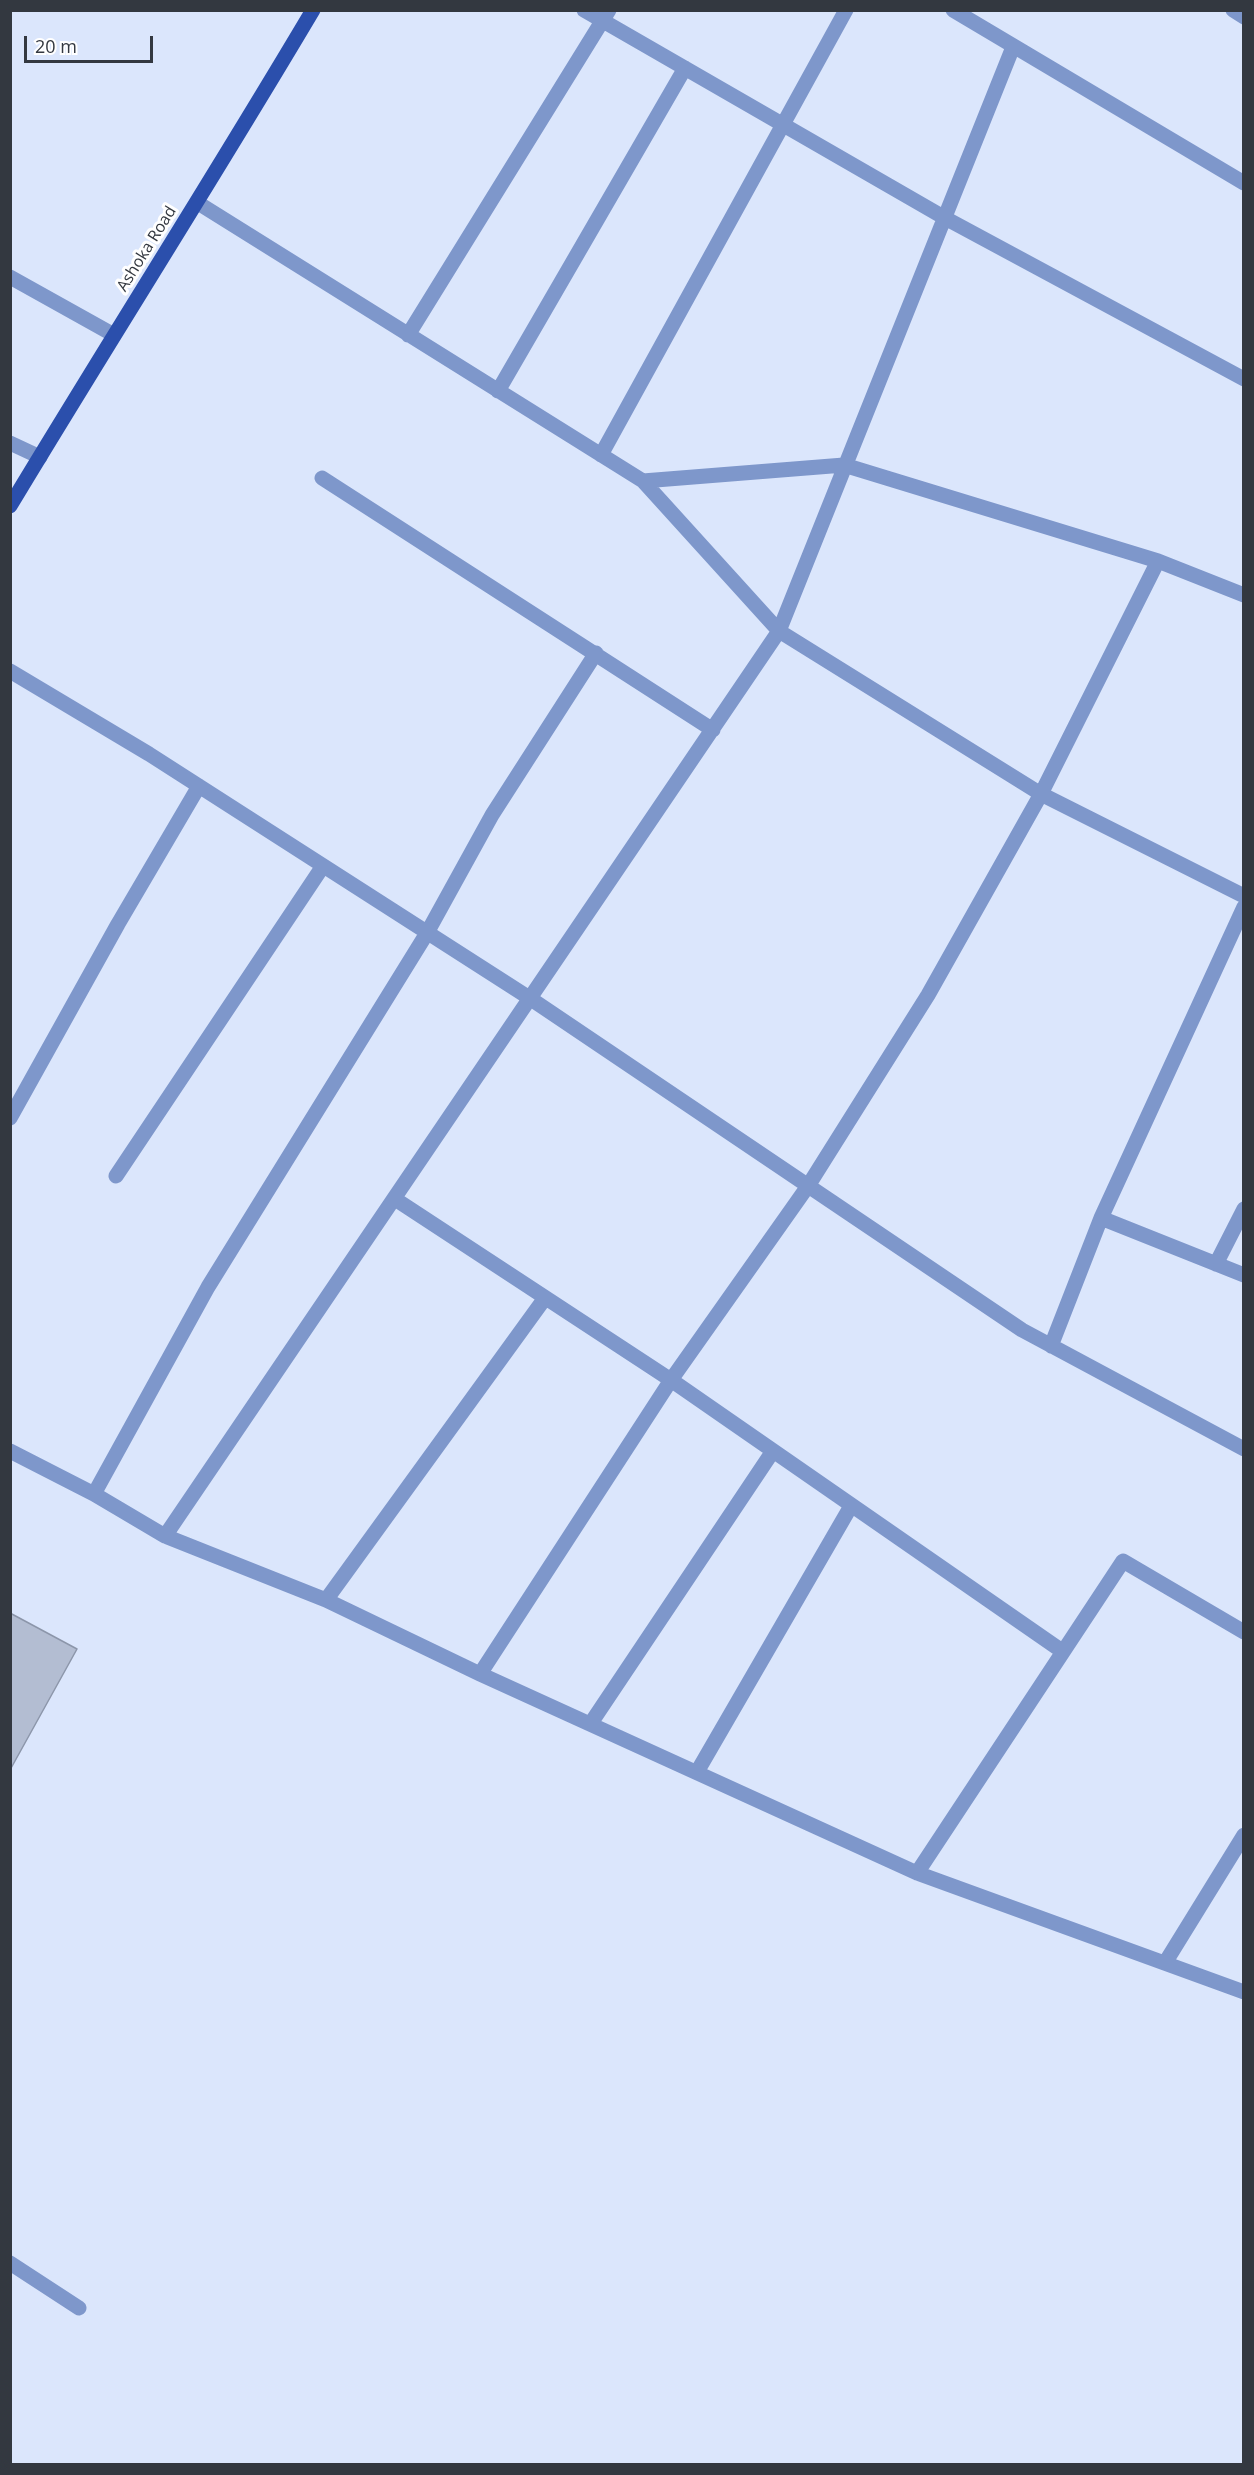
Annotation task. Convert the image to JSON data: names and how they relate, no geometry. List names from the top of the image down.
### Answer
{
  "streets": {
    "main road": ["Ashoka Road"]
  },
  "scale_bar": "20 m"
}
